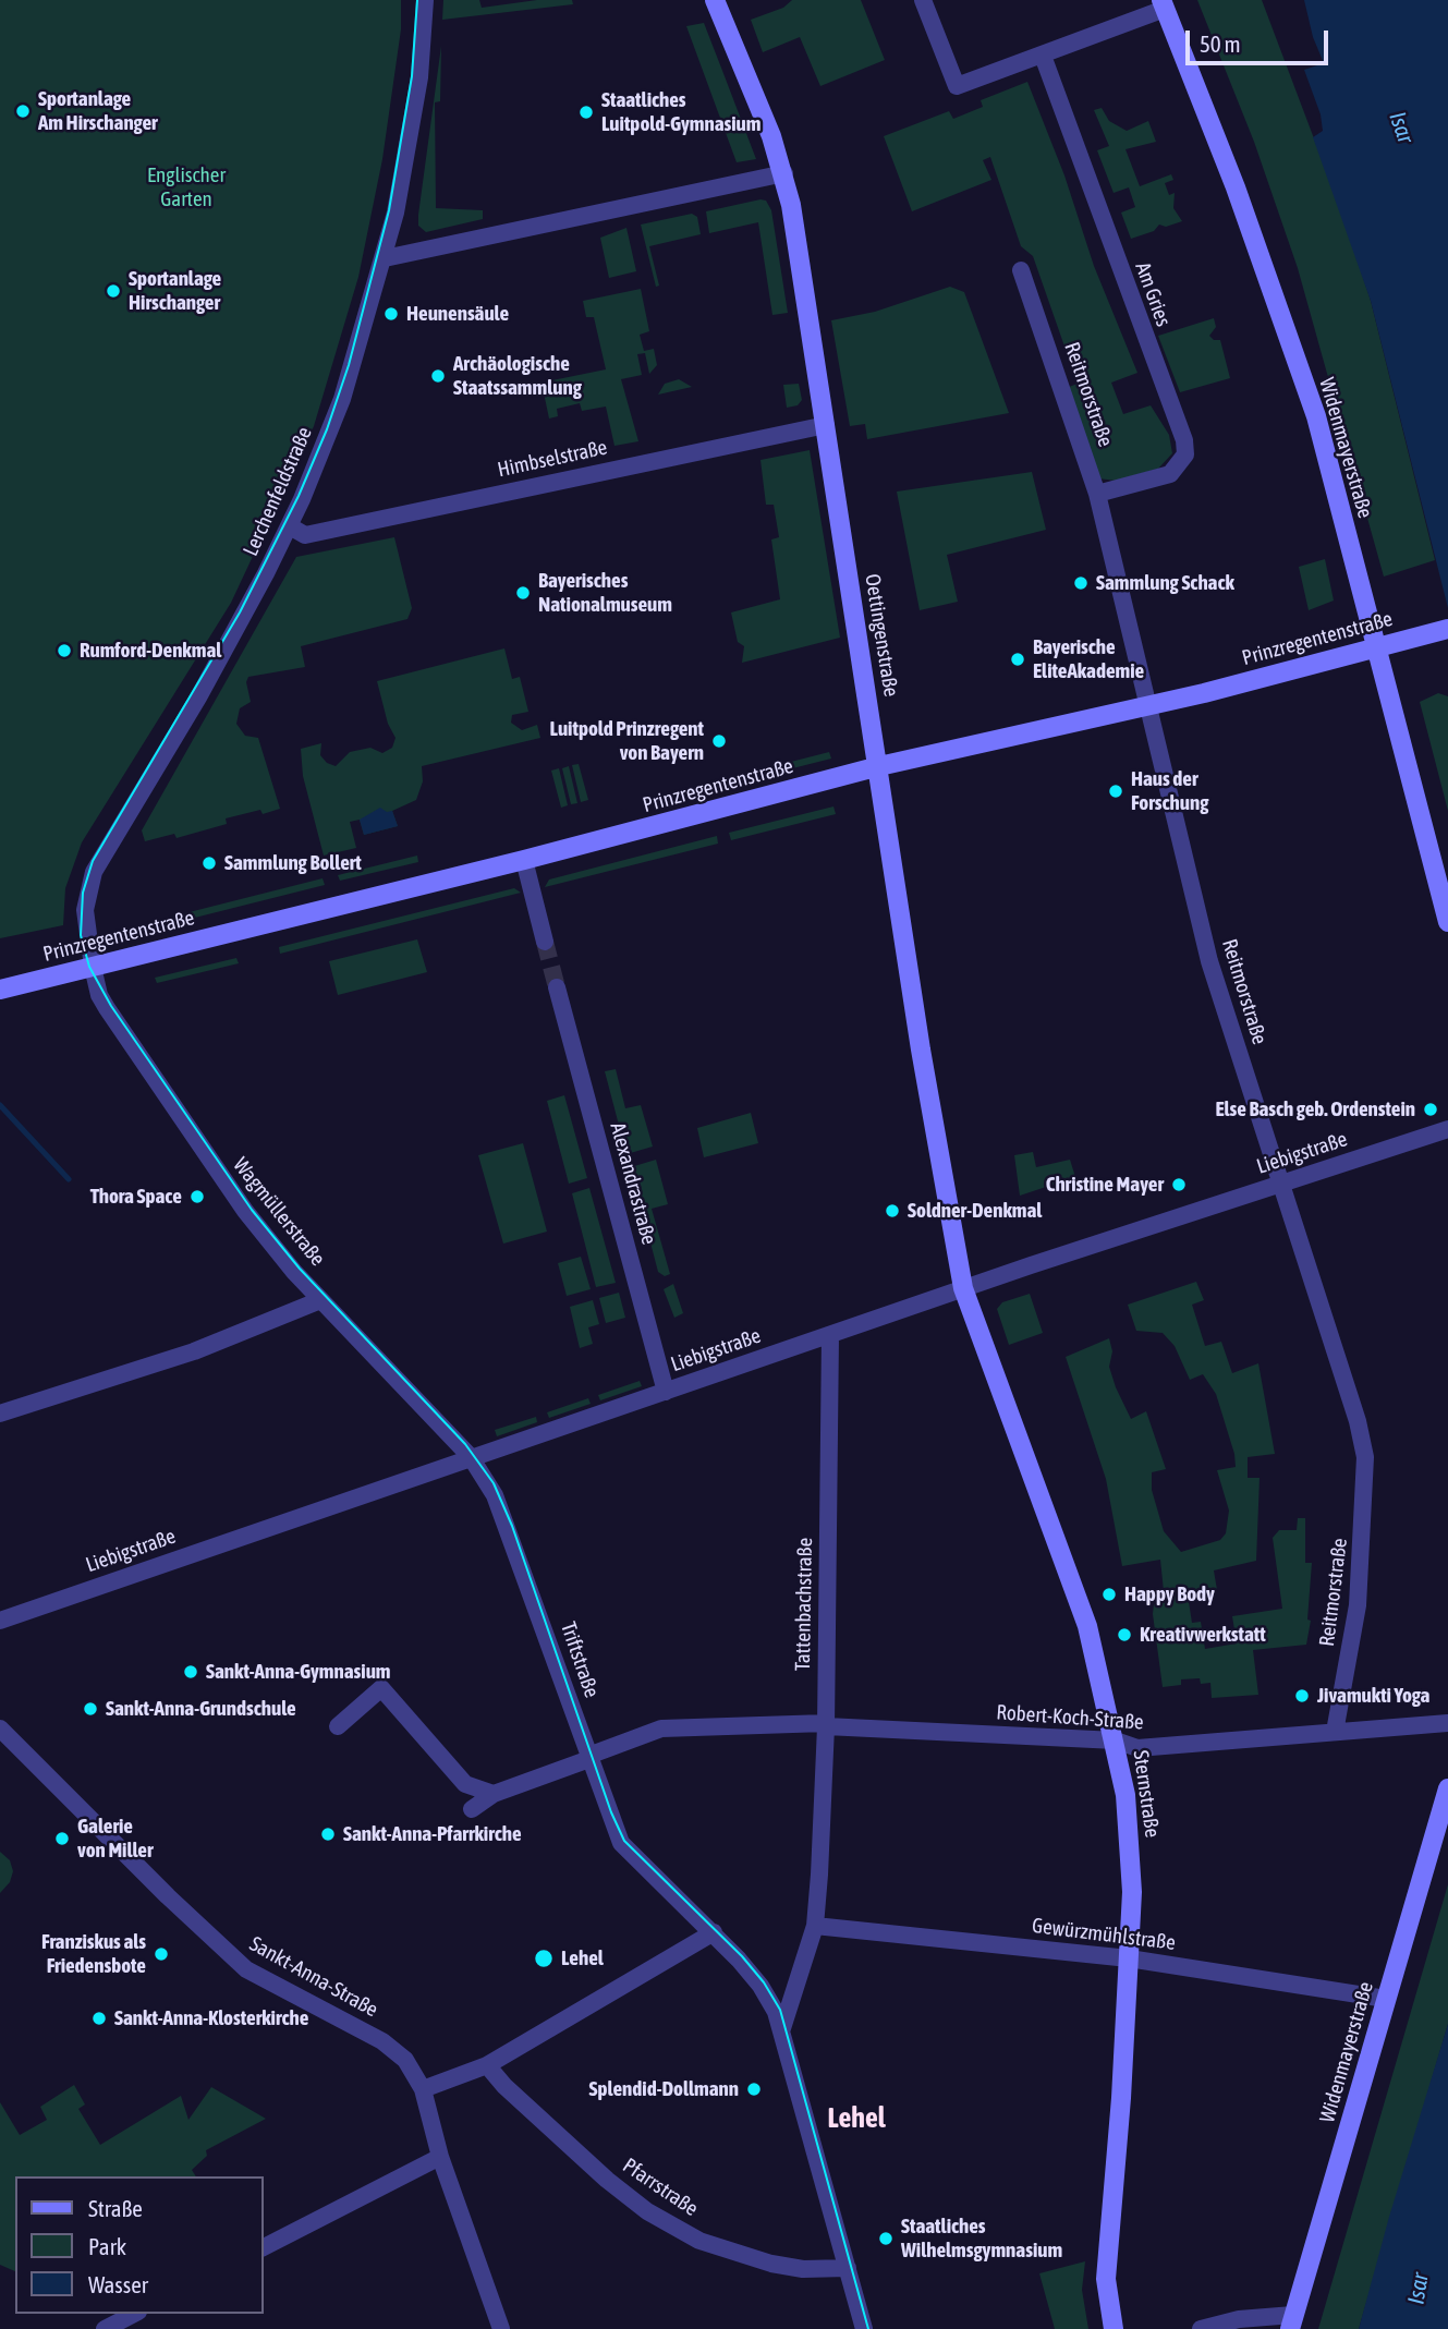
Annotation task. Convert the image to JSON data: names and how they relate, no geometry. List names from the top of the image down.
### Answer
{
  "streets": {
    "main road": [
      "Widenmayerstraße",
      "Oettingenstraße",
      "Prinzregentenstraße",
      "Sternstraße"
    ],
    "street": [
      "Am Gries",
      "Reitmorstraße",
      "Himbselstraße",
      "Lerchenfeldstraße",
      "Liebigstraße",
      "Alexandrastraße",
      "Wagmüllerstraße",
      "Tattenbachstraße",
      "Triftstraße",
      "Robert-Koch-Straße",
      "Gewürzmühlstraße",
      "Sankt-Anna-Straße",
      "Pfarrstraße"
    ]
  },
  "crossings": [
    ["Am Gries", "Reitmorstraße"],
    ["Reitmorstraße", "Prinzregentenstraße"],
    ["Reitmorstraße", "Liebigstraße"],
    ["Reitmorstraße", "Robert-Koch-Straße"],
    ["Widenmayerstraße", "Prinzregentenstraße"],
    ["Widenmayerstraße", "Gewürzmühlstraße"],
    ["Himbselstraße", "Lerchenfeldstraße"],
    ["Himbselstraße", "Oettingenstraße"],
    ["Lerchenfeldstraße", "Prinzregentenstraße"],
    ["Lerchenfeldstraße", "Wagmüllerstraße"],
    ["Oettingenstraße", "Prinzregentenstraße"],
    ["Oettingenstraße", "Liebigstraße"],
    ["Oettingenstraße", "Sternstraße"],
    ["Prinzregentenstraße", "Wagmüllerstraße"],
    ["Liebigstraße", "Alexandrastraße"],
    ["Liebigstraße", "Wagmüllerstraße"],
    ["Liebigstraße", "Tattenbachstraße"],
    ["Liebigstraße", "Triftstraße"],
    ["Liebigstraße", "Sternstraße"],
    ["Wagmüllerstraße", "Triftstraße"],
    ["Tattenbachstraße", "Triftstraße"],
    ["Tattenbachstraße", "Robert-Koch-Straße"],
    ["Tattenbachstraße", "Gewürzmühlstraße"],
    ["Triftstraße", "Robert-Koch-Straße"],
    ["Triftstraße", "Pfarrstraße"],
    ["Robert-Koch-Straße", "Sternstraße"],
    ["Sternstraße", "Gewürzmühlstraße"]
  ],
  "districts": ["Lehel"],
  "water": ["Isar"],
  "parks": ["Englischer Garten"],
  "places": [
    "Sportanlage Am Hirschanger",
    "Staatliches Luitpold-Gymnasium",
    "Sportanlage Hirschanger",
    "Heunensäule",
    "Archäologische Staatssammlung",
    "Sammlung Schack",
    "Bayerisches Nationalmuseum",
    "Rumford-Denkmal",
    "Bayerische EliteAkademie",
    "Luitpold Prinzregent von Bayern",
    "Haus der Forschung",
    "Sammlung Bollert",
    "Else Basch geb. Ordenstein",
    "Christine Mayer",
    "Thora Space",
    "Soldner-Denkmal",
    "Happy Body",
    "Kreativwerkstatt",
    "Sankt-Anna-Gymnasium",
    "Jivamukti Yoga",
    "Sankt-Anna-Grundschule",
    "Sankt-Anna-Pfarrkirche",
    "Galerie von Miller",
    "Franziskus als Friedensbote",
    "Lehel",
    "Sankt-Anna-Klosterkirche",
    "Splendid-Dollmann",
    "Staatliches Wilhelmsgymnasium"
  ],
  "legend": ["Straße", "Park", "Wasser"],
  "scale_bar": "50 m"
}
